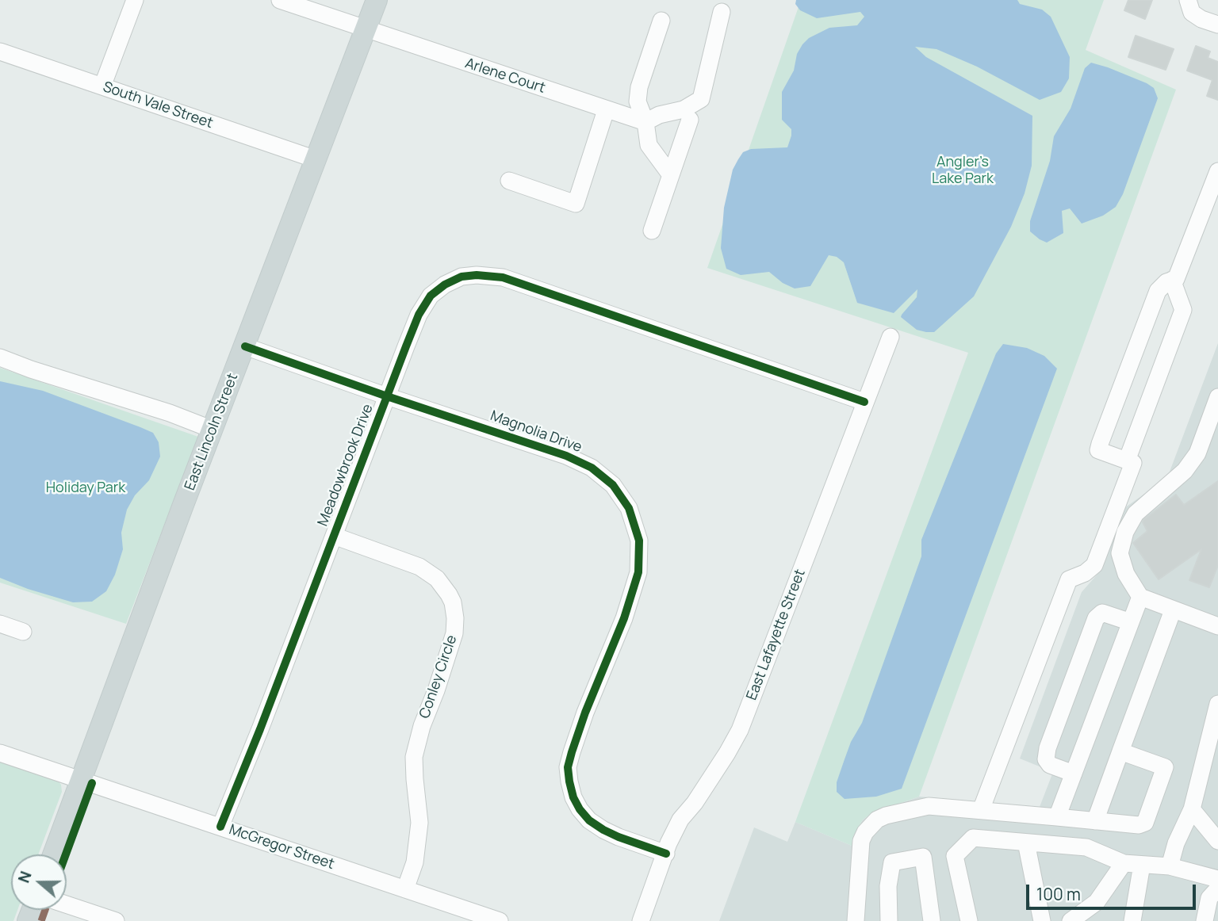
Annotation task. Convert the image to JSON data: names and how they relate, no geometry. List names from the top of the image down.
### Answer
{
  "streets": {
    "main road": ["East Lincoln Street"],
    "street": [
      "Arlene Court",
      "South Vale Street",
      "Magnolia Drive",
      "Meadowbrook Drive",
      "East Lafayette Street",
      "Conley Circle",
      "McGregor Street"
    ]
  },
  "crossings": [
    ["Arlene Court", "East Lincoln Street"],
    ["South Vale Street", "East Lincoln Street"],
    ["East Lincoln Street", "Magnolia Drive"],
    ["East Lincoln Street", "McGregor Street"],
    ["Magnolia Drive", "Meadowbrook Drive"],
    ["Magnolia Drive", "East Lafayette Street"],
    ["Meadowbrook Drive", "East Lafayette Street"],
    ["Meadowbrook Drive", "Conley Circle"],
    ["Meadowbrook Drive", "McGregor Street"],
    ["Conley Circle", "McGregor Street"]
  ],
  "parks": ["Angler’s Lake Park", "Holiday Park"],
  "scale_bar": "100 m",
  "north": "left"
}
